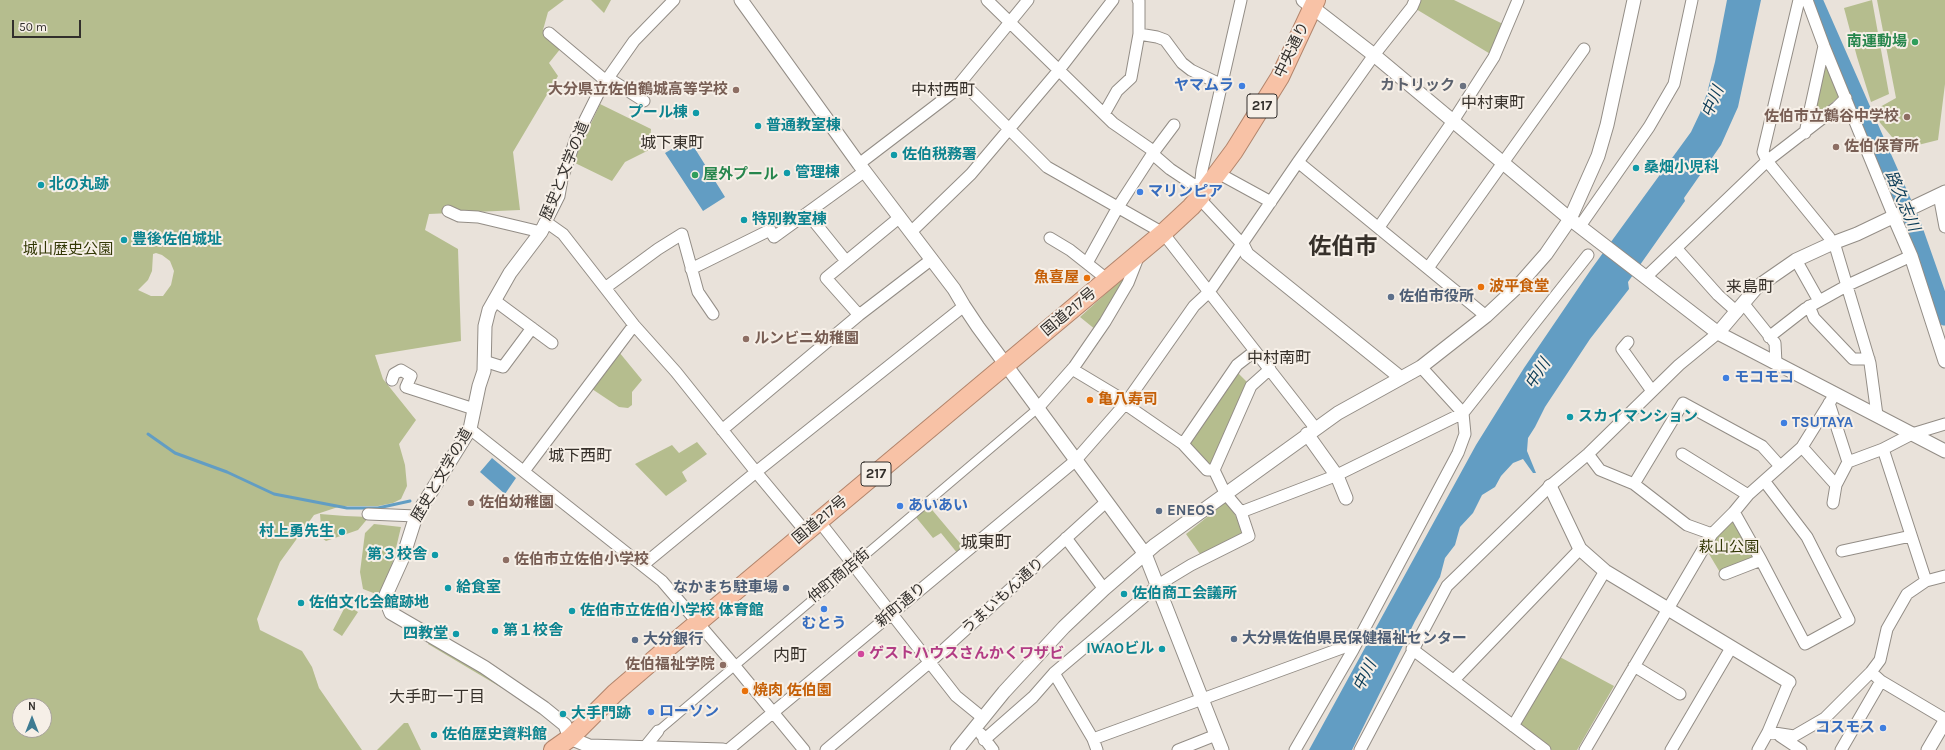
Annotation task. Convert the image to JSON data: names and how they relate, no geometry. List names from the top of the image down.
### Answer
{
  "streets": {
    "highway": ["中央通り", "217", "国道217号"],
    "street": [
      "歴史と文学の道",
      "仲町商店街",
      "うまいもん通り",
      "新町通り"
    ]
  },
  "crossings": [
    ["中央通り", "国道217号"],
    ["歴史と文学の道", "国道217号"]
  ],
  "districts": [
    "中村西町",
    "中村東町",
    "城下東町",
    "佐伯市",
    "来島町",
    "中村南町",
    "城下西町",
    "城東町",
    "内町",
    "大手町一丁目"
  ],
  "water": ["中川", "路久志川"],
  "parks": ["城山歴史公園", "萩山公園"],
  "places": [
    "南運動場",
    "ヤマムラ",
    "カトリック",
    "大分県立佐伯鶴城高等学校",
    "プール棟",
    "佐伯市立鶴谷中学校",
    "普通教室棟",
    "佐伯保育所",
    "佐伯税務署",
    "桑畑小児科",
    "管理棟",
    "屋外プール",
    "北の丸跡",
    "マリンピア",
    "特別教室棟",
    "豊後佐伯城址",
    "魚喜屋",
    "波平食堂",
    "佐伯市役所",
    "ルンビニ幼稚園",
    "モコモコ",
    "亀八寿司",
    "スカイマンション",
    "TSUTAYA",
    "佐伯幼稚園",
    "あいあい",
    "ENEOS",
    "村上勇先生",
    "第３校舎",
    "佐伯市立佐伯小学校",
    "給食室",
    "なかまち駐車場",
    "佐伯商工会議所",
    "佐伯文化会館跡地",
    "むとう",
    "佐伯市立佐伯小学校 体育館",
    "第１校舎",
    "四教堂",
    "大分県佐伯県民保健福祉センター",
    "大分銀行",
    "IWAOビル",
    "ゲストハウスさんかくワザビ",
    "佐伯福祉学院",
    "焼肉 佐伯園",
    "ローソン",
    "大手門跡",
    "コスモス",
    "佐伯歴史資料館"
  ],
  "scale_bar": "50 m",
  "north": "top"
}
